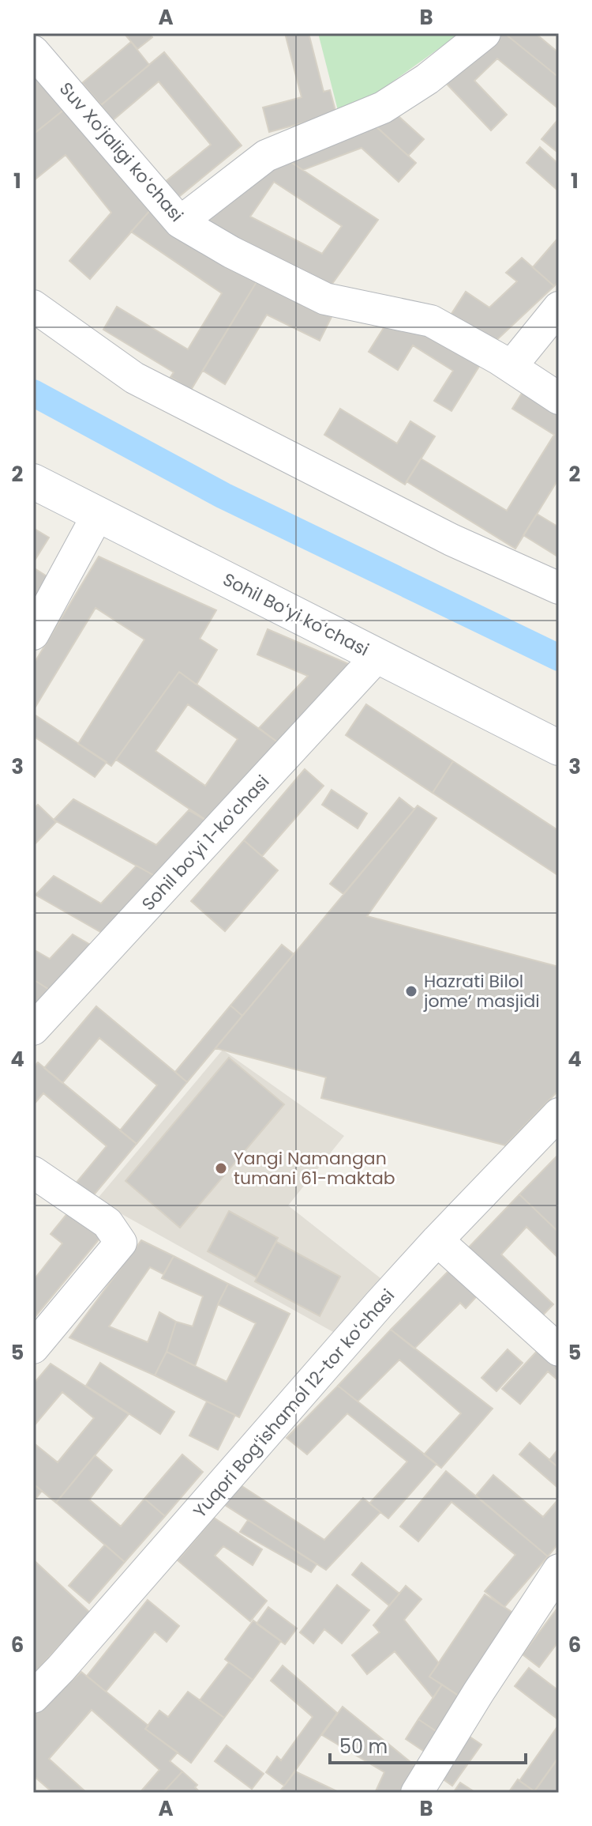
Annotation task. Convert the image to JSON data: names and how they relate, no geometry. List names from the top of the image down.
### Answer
{
  "streets": {
    "main road": ["Sohil Boʻyi koʻchasi"],
    "street": ["Suv Xoʻjaligi koʻchasi", "Sohil boʻyi 1-koʻchasi", "Yuqori Bogʻishamol 12-tor koʻchasi"]
  },
  "crossings": [
    ["Sohil Boʻyi koʻchasi", "Sohil boʻyi 1-koʻchasi"]
  ],
  "places": ["Hazrati Bilol jome’ masjidi", "Yangi Namangan tumani 61-maktab"],
  "scale_bar": "50 m",
  "grid": {
    "columns": ["A", "B"],
    "rows": [
      "1",
      "2",
      "3",
      "4",
      "5",
      "6"
    ]
  }
}
